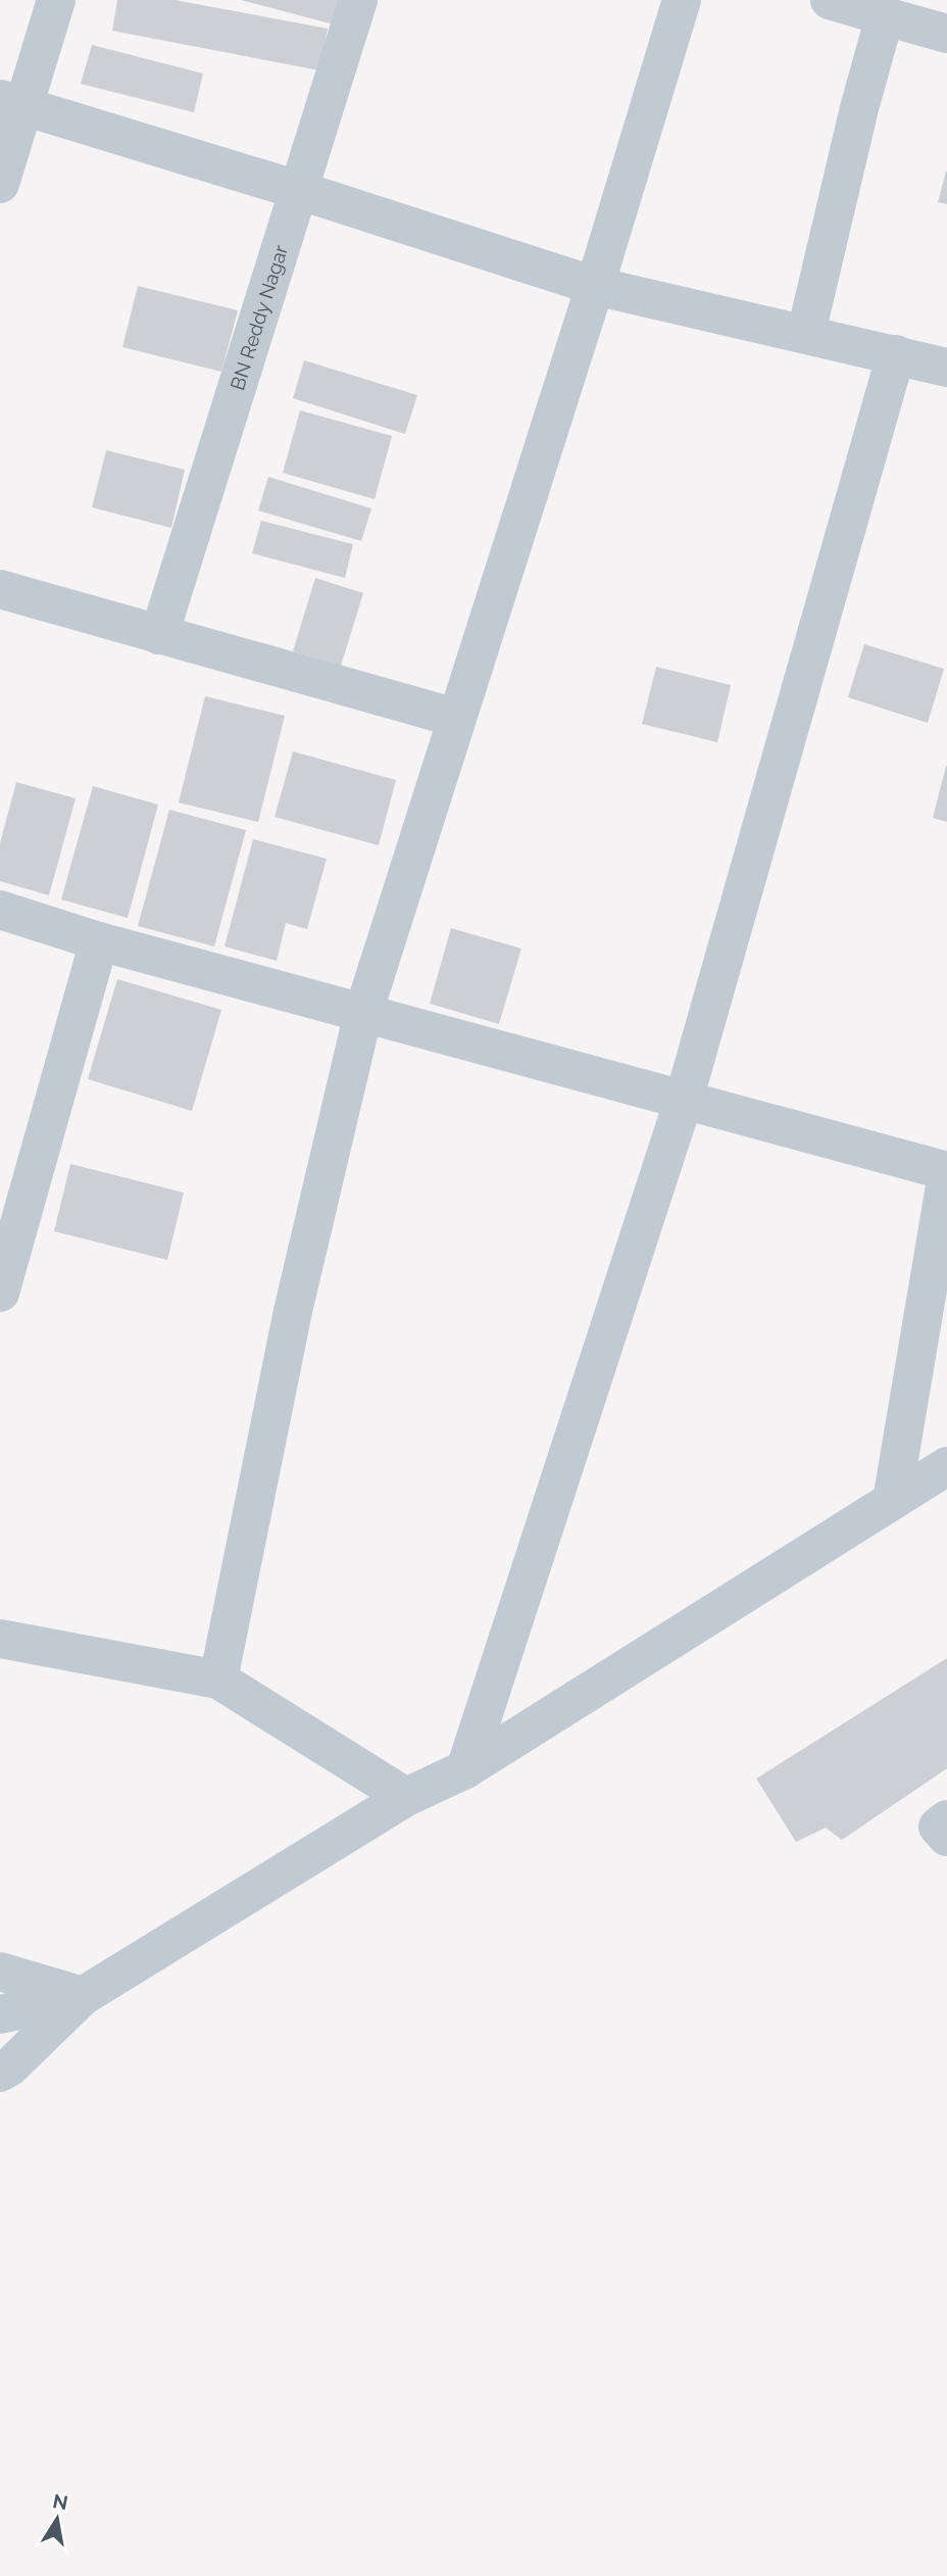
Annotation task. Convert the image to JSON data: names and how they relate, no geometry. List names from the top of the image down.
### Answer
{
  "streets": {
    "street": ["BN Reddy Nagar"]
  },
  "north": "top"
}
